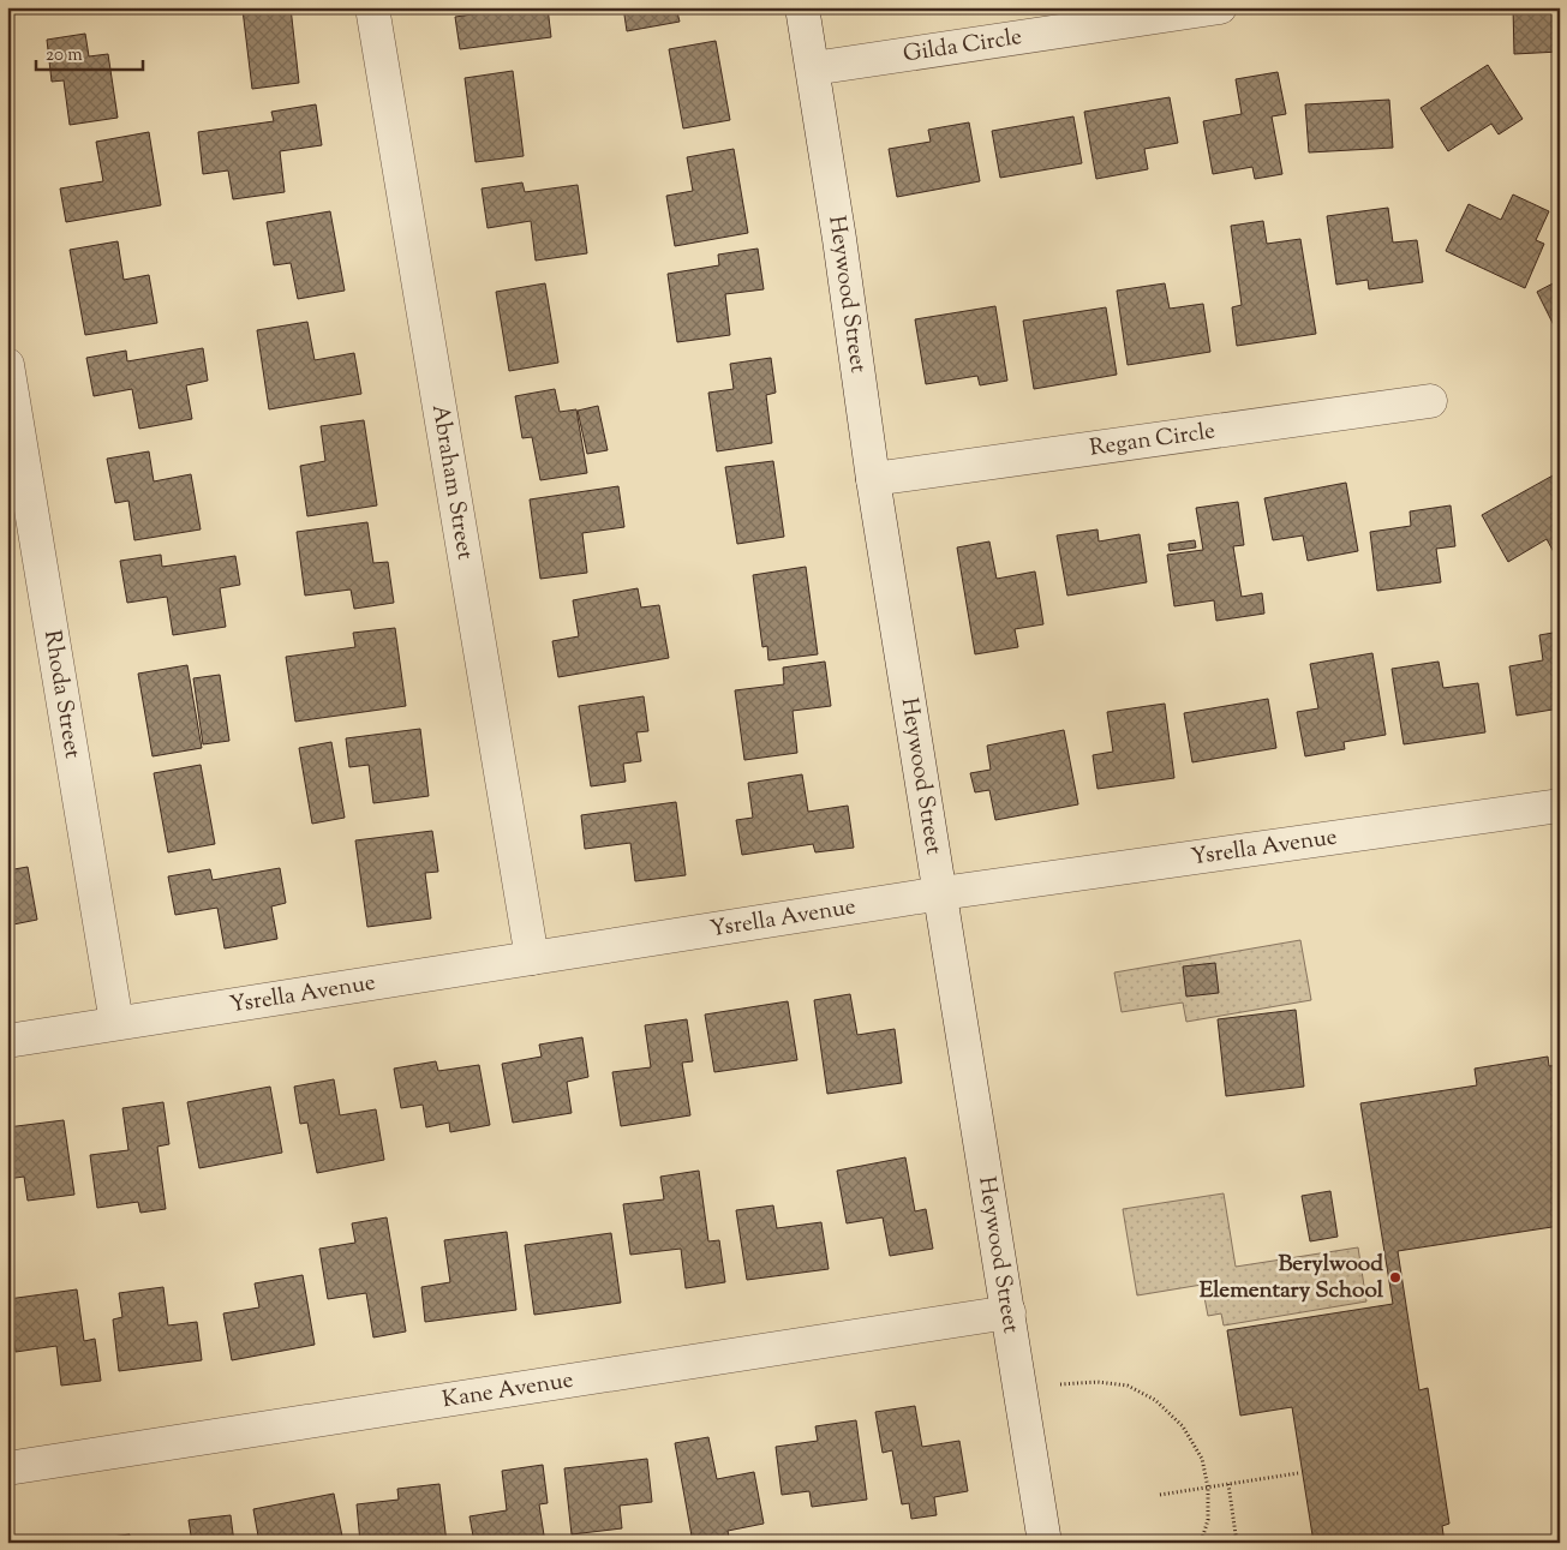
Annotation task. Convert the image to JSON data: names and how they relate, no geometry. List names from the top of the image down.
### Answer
{
  "streets": {
    "street": [
      "Gilda Circle",
      "Heywood Street",
      "Regan Circle",
      "Abraham Street",
      "Rhoda Street",
      "Ysrella Avenue",
      "Kane Avenue"
    ]
  },
  "crossings": [
    ["Gilda Circle", "Heywood Street"],
    ["Heywood Street", "Regan Circle"],
    ["Heywood Street", "Ysrella Avenue"],
    ["Heywood Street", "Kane Avenue"],
    ["Abraham Street", "Ysrella Avenue"],
    ["Rhoda Street", "Ysrella Avenue"]
  ],
  "places": ["Berylwood Elementary School"],
  "scale_bar": "20 m"
}
